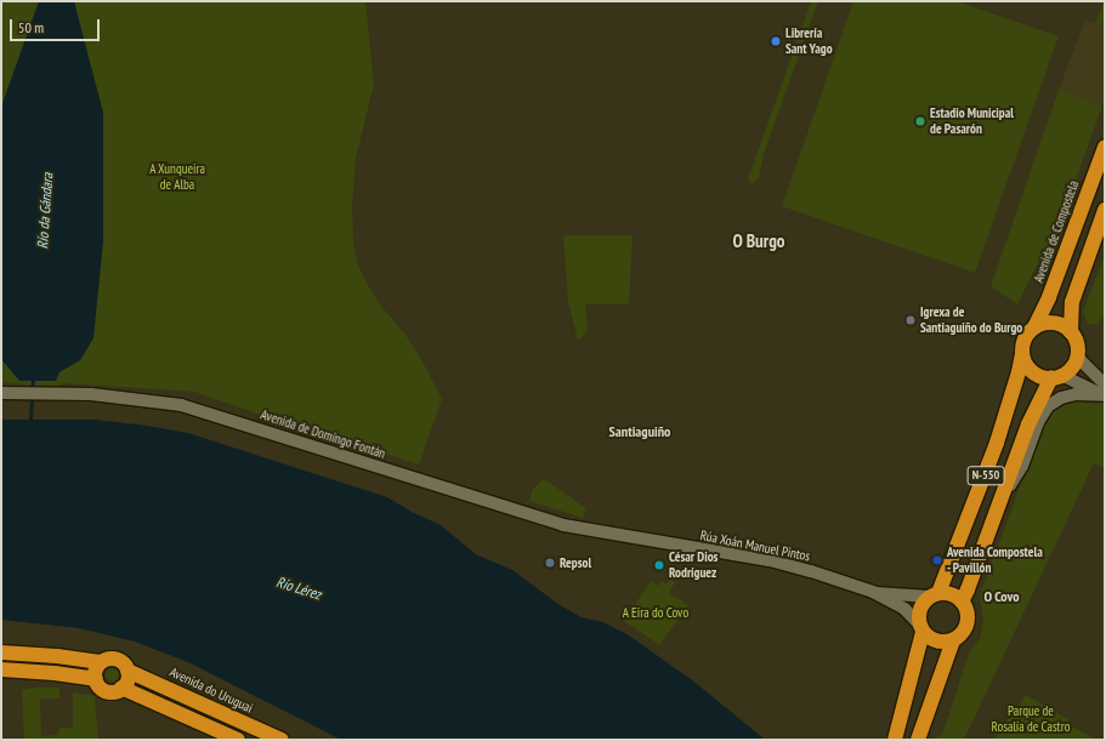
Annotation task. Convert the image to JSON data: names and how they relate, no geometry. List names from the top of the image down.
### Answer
{
  "streets": {
    "highway": ["Avenida de Compostela", "N-550", "Avenida do Uruguai"],
    "main road": ["Avenida de Domingo Fontán", "Rúa Xoán Manuel Pintos"]
  },
  "crossings": [
    ["Avenida de Compostela", "N-550"],
    ["Avenida de Domingo Fontán", "Rúa Xoán Manuel Pintos"],
    ["N-550", "Rúa Xoán Manuel Pintos"]
  ],
  "districts": ["O Burgo", "Santiaguiño", "O Covo"],
  "water": ["Río da Gándara", "Río Lérez"],
  "parks": ["A Xunqueira de Alba", "A Eira do Covo", "Parque de Rosalía de Castro"],
  "places": [
    "Librería Sant Yago",
    "Estadio Municipal de Pasarón",
    "Igrexa de Santiaguiño do Burgo",
    "Avenida Compostela - Pavillón",
    "Repsol",
    "César Dios Rodríguez"
  ],
  "scale_bar": "50 m"
}
